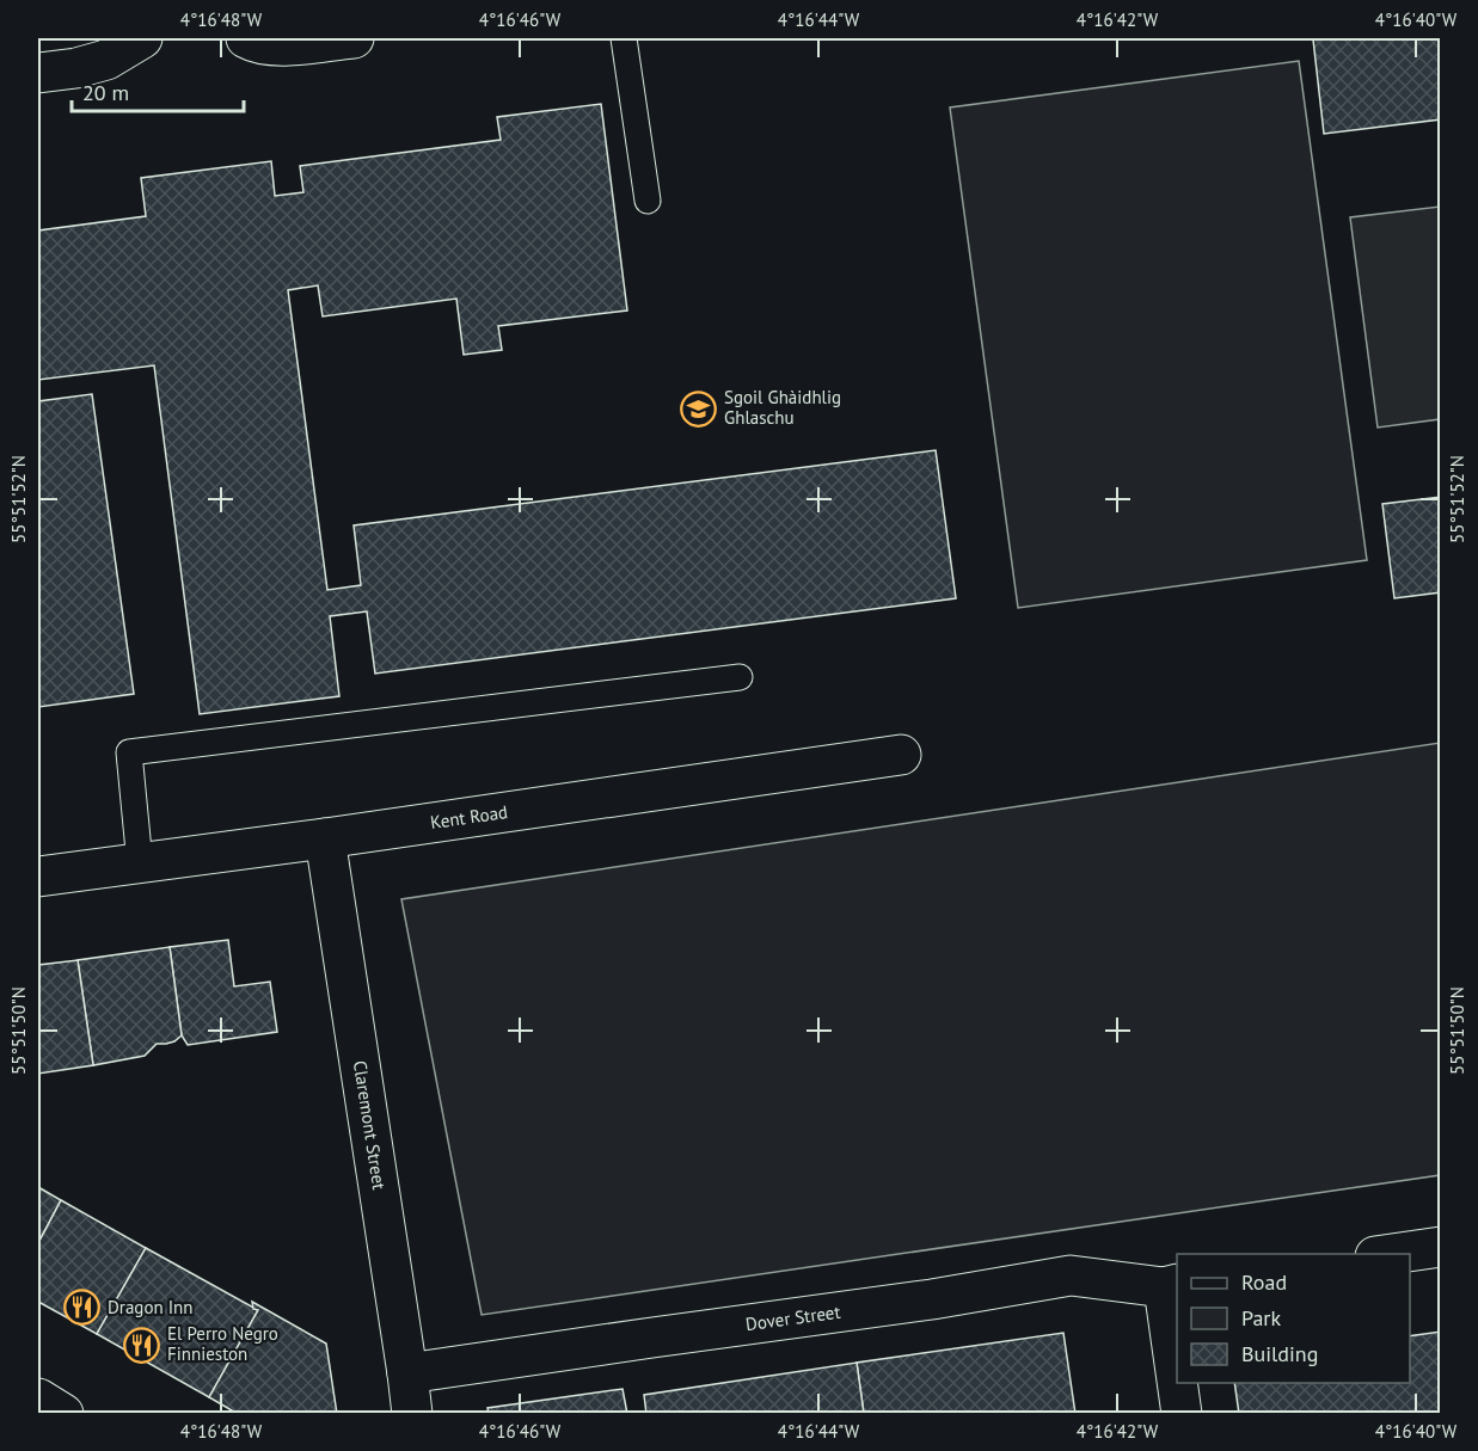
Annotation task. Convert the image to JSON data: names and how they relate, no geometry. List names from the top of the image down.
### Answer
{
  "streets": {
    "street": ["Kent Road", "Claremont Street", "Dover Street"]
  },
  "crossings": [
    ["Kent Road", "Claremont Street"],
    ["Claremont Street", "Dover Street"]
  ],
  "places": {
    "school or university": ["Sgoil Ghàidhlig Ghlaschu"],
    "restaurant": ["Dragon Inn", "El Perro Negro Finnieston"]
  },
  "legend": ["Road", "Park", "Building"],
  "scale_bar": "20 m",
  "coordinates": [
    "4°16'48\"W",
    "4°16'46\"W",
    "4°16'44\"W",
    "4°16'42\"W",
    "4°16'40\"W",
    "55°51'52\"N",
    "55°51'50\"N"
  ]
}
